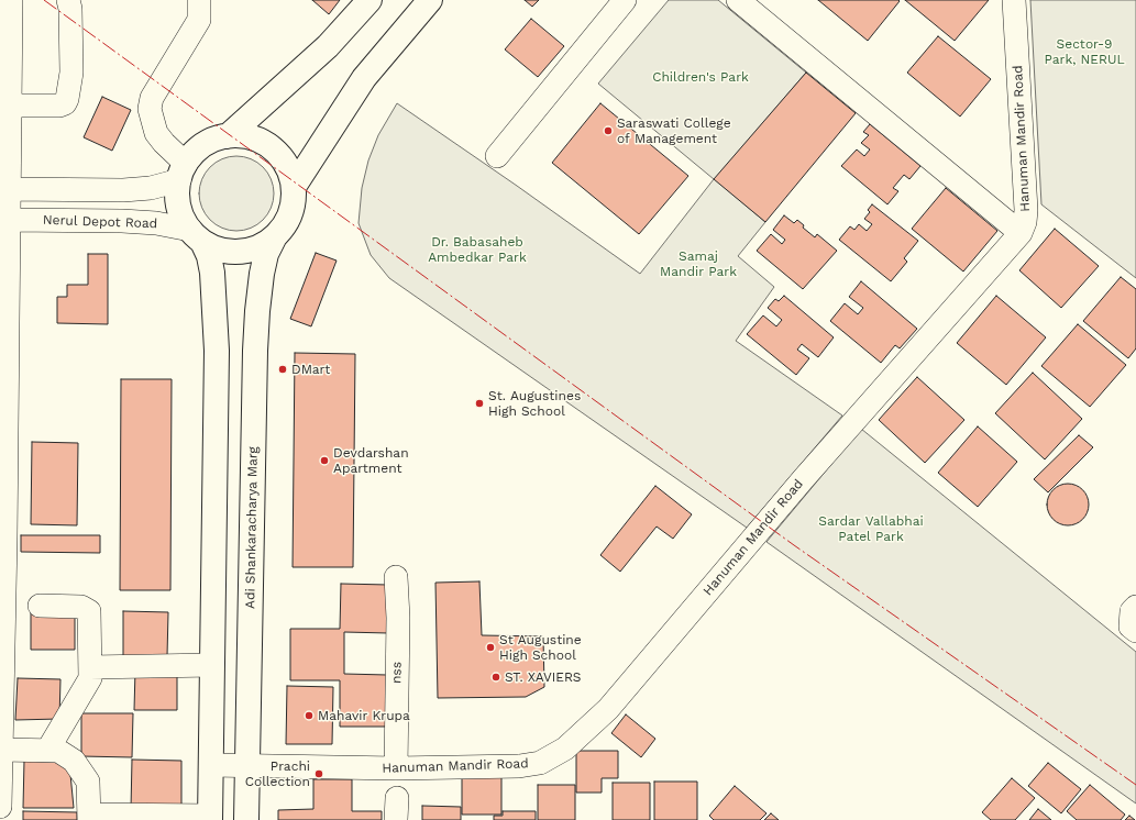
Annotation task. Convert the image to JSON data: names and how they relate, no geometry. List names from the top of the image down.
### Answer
{
  "streets": {
    "main road": ["Adi Shankaracharya Marg"],
    "street": ["Hanuman Mandir Road", "Nerul Depot Road", "nss"]
  },
  "crossings": [
    ["Hanuman Mandir Road", "Adi Shankaracharya Marg"],
    ["Hanuman Mandir Road", "nss"],
    ["Nerul Depot Road", "Adi Shankaracharya Marg"]
  ],
  "parks": [
    "Sector-9 Park, NERUL",
    "Children's Park",
    "Dr. Babasaheb Ambedkar Park",
    "Samaj Mandir Park",
    "Sardar Vallabhai Patel Park"
  ],
  "places": [
    "Saraswati College of Management",
    "DMart",
    "St. Augustines High School",
    "Devdarshan Apartment",
    "St Augustine High School",
    "ST. XAVIERS",
    "Mahavir Krupa",
    "Prachi Collection"
  ]
}
